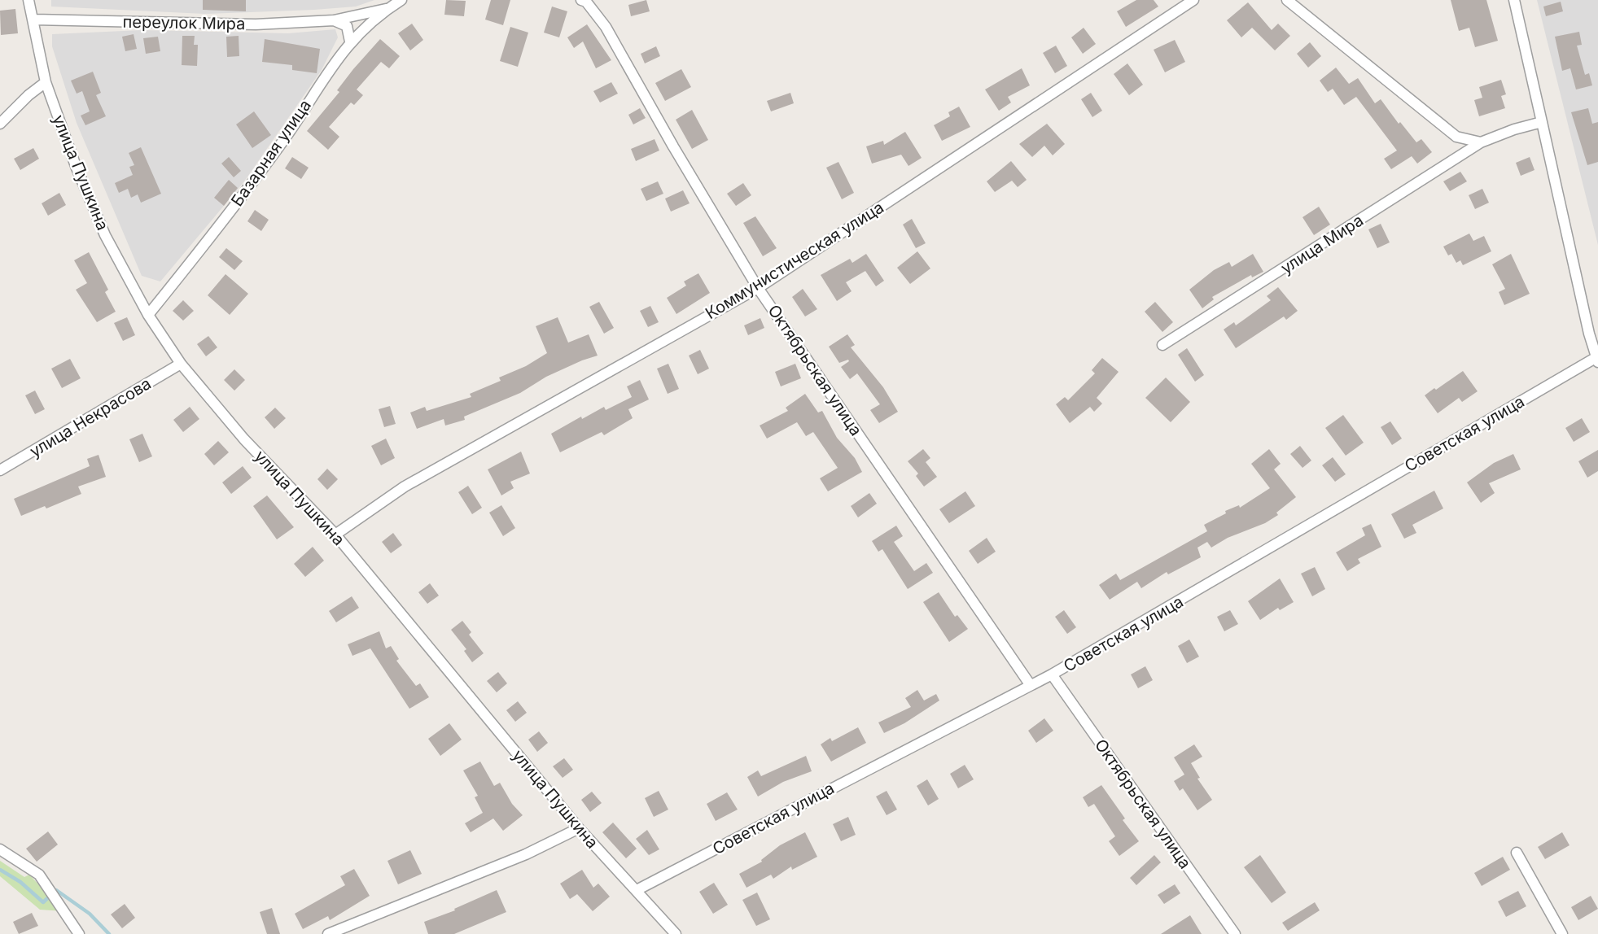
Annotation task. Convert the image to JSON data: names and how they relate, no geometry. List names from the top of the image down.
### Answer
{
  "streets": {
    "street": [
      "переулок Мира",
      "Базарная улица",
      "улица Пушкина",
      "улица Мира",
      "Коммунистическая улица",
      "Октябрьская улица",
      "улица Некрасова",
      "Советская улица"
    ]
  },
  "crossings": [
    ["переулок Мира", "Базарная улица"],
    ["переулок Мира", "улица Пушкина"],
    ["Базарная улица", "улица Пушкина"],
    ["улица Пушкина", "Коммунистическая улица"],
    ["улица Пушкина", "улица Некрасова"],
    ["улица Пушкина", "Советская улица"],
    ["Коммунистическая улица", "Октябрьская улица"],
    ["Октябрьская улица", "Советская улица"]
  ]
}
